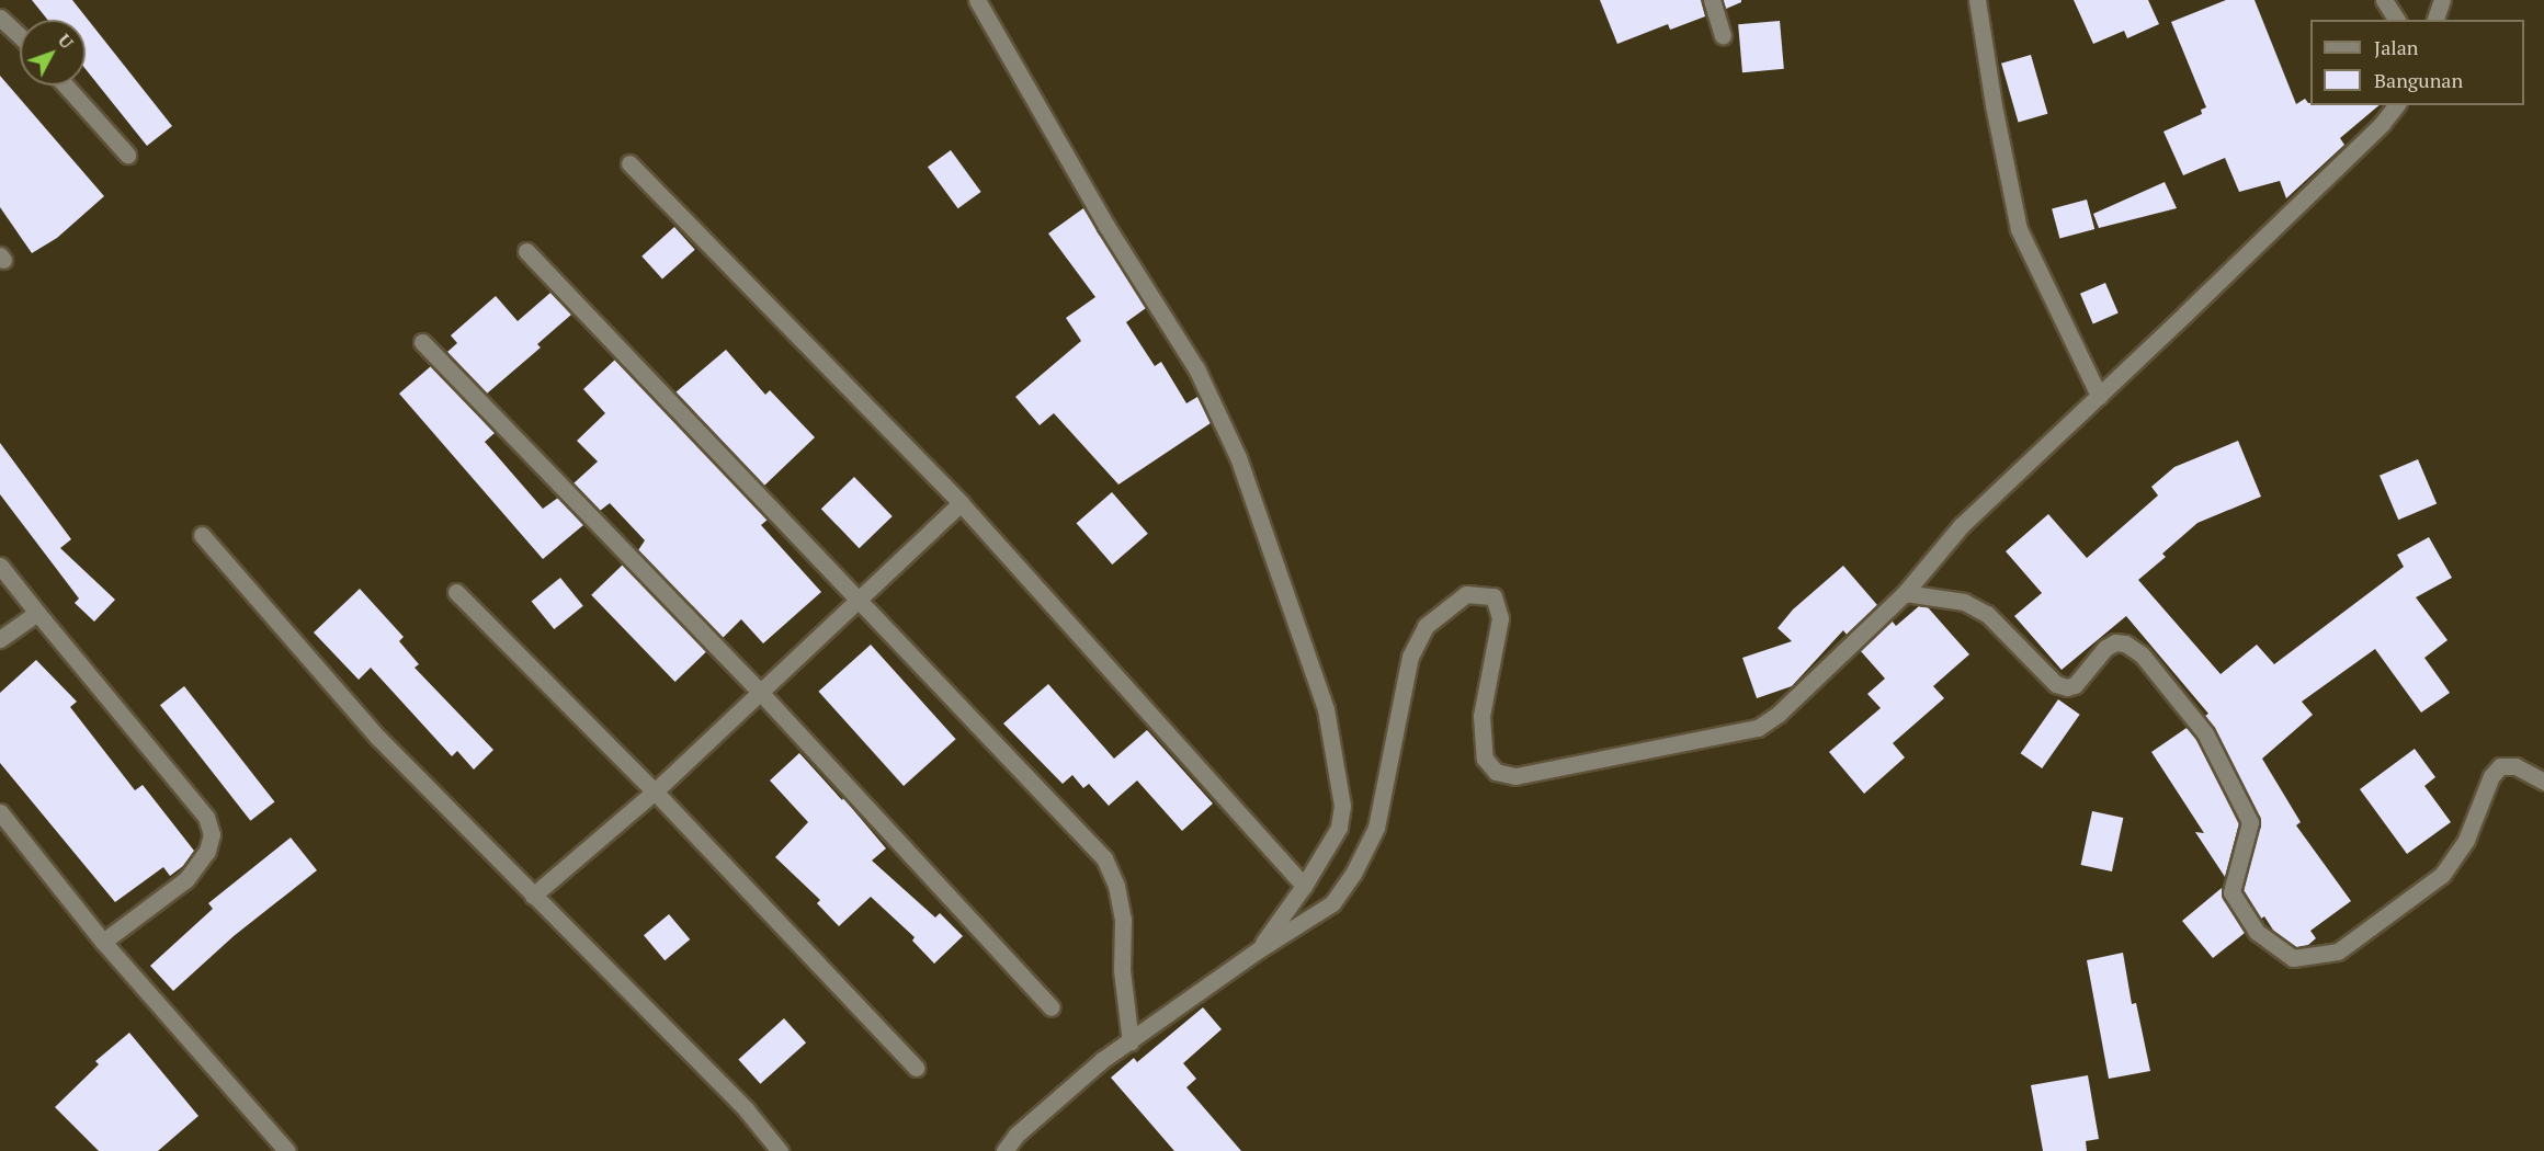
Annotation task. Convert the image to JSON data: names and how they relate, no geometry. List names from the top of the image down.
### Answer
{
  "legend": ["Jalan", "Bangunan"],
  "north": "top right"
}
